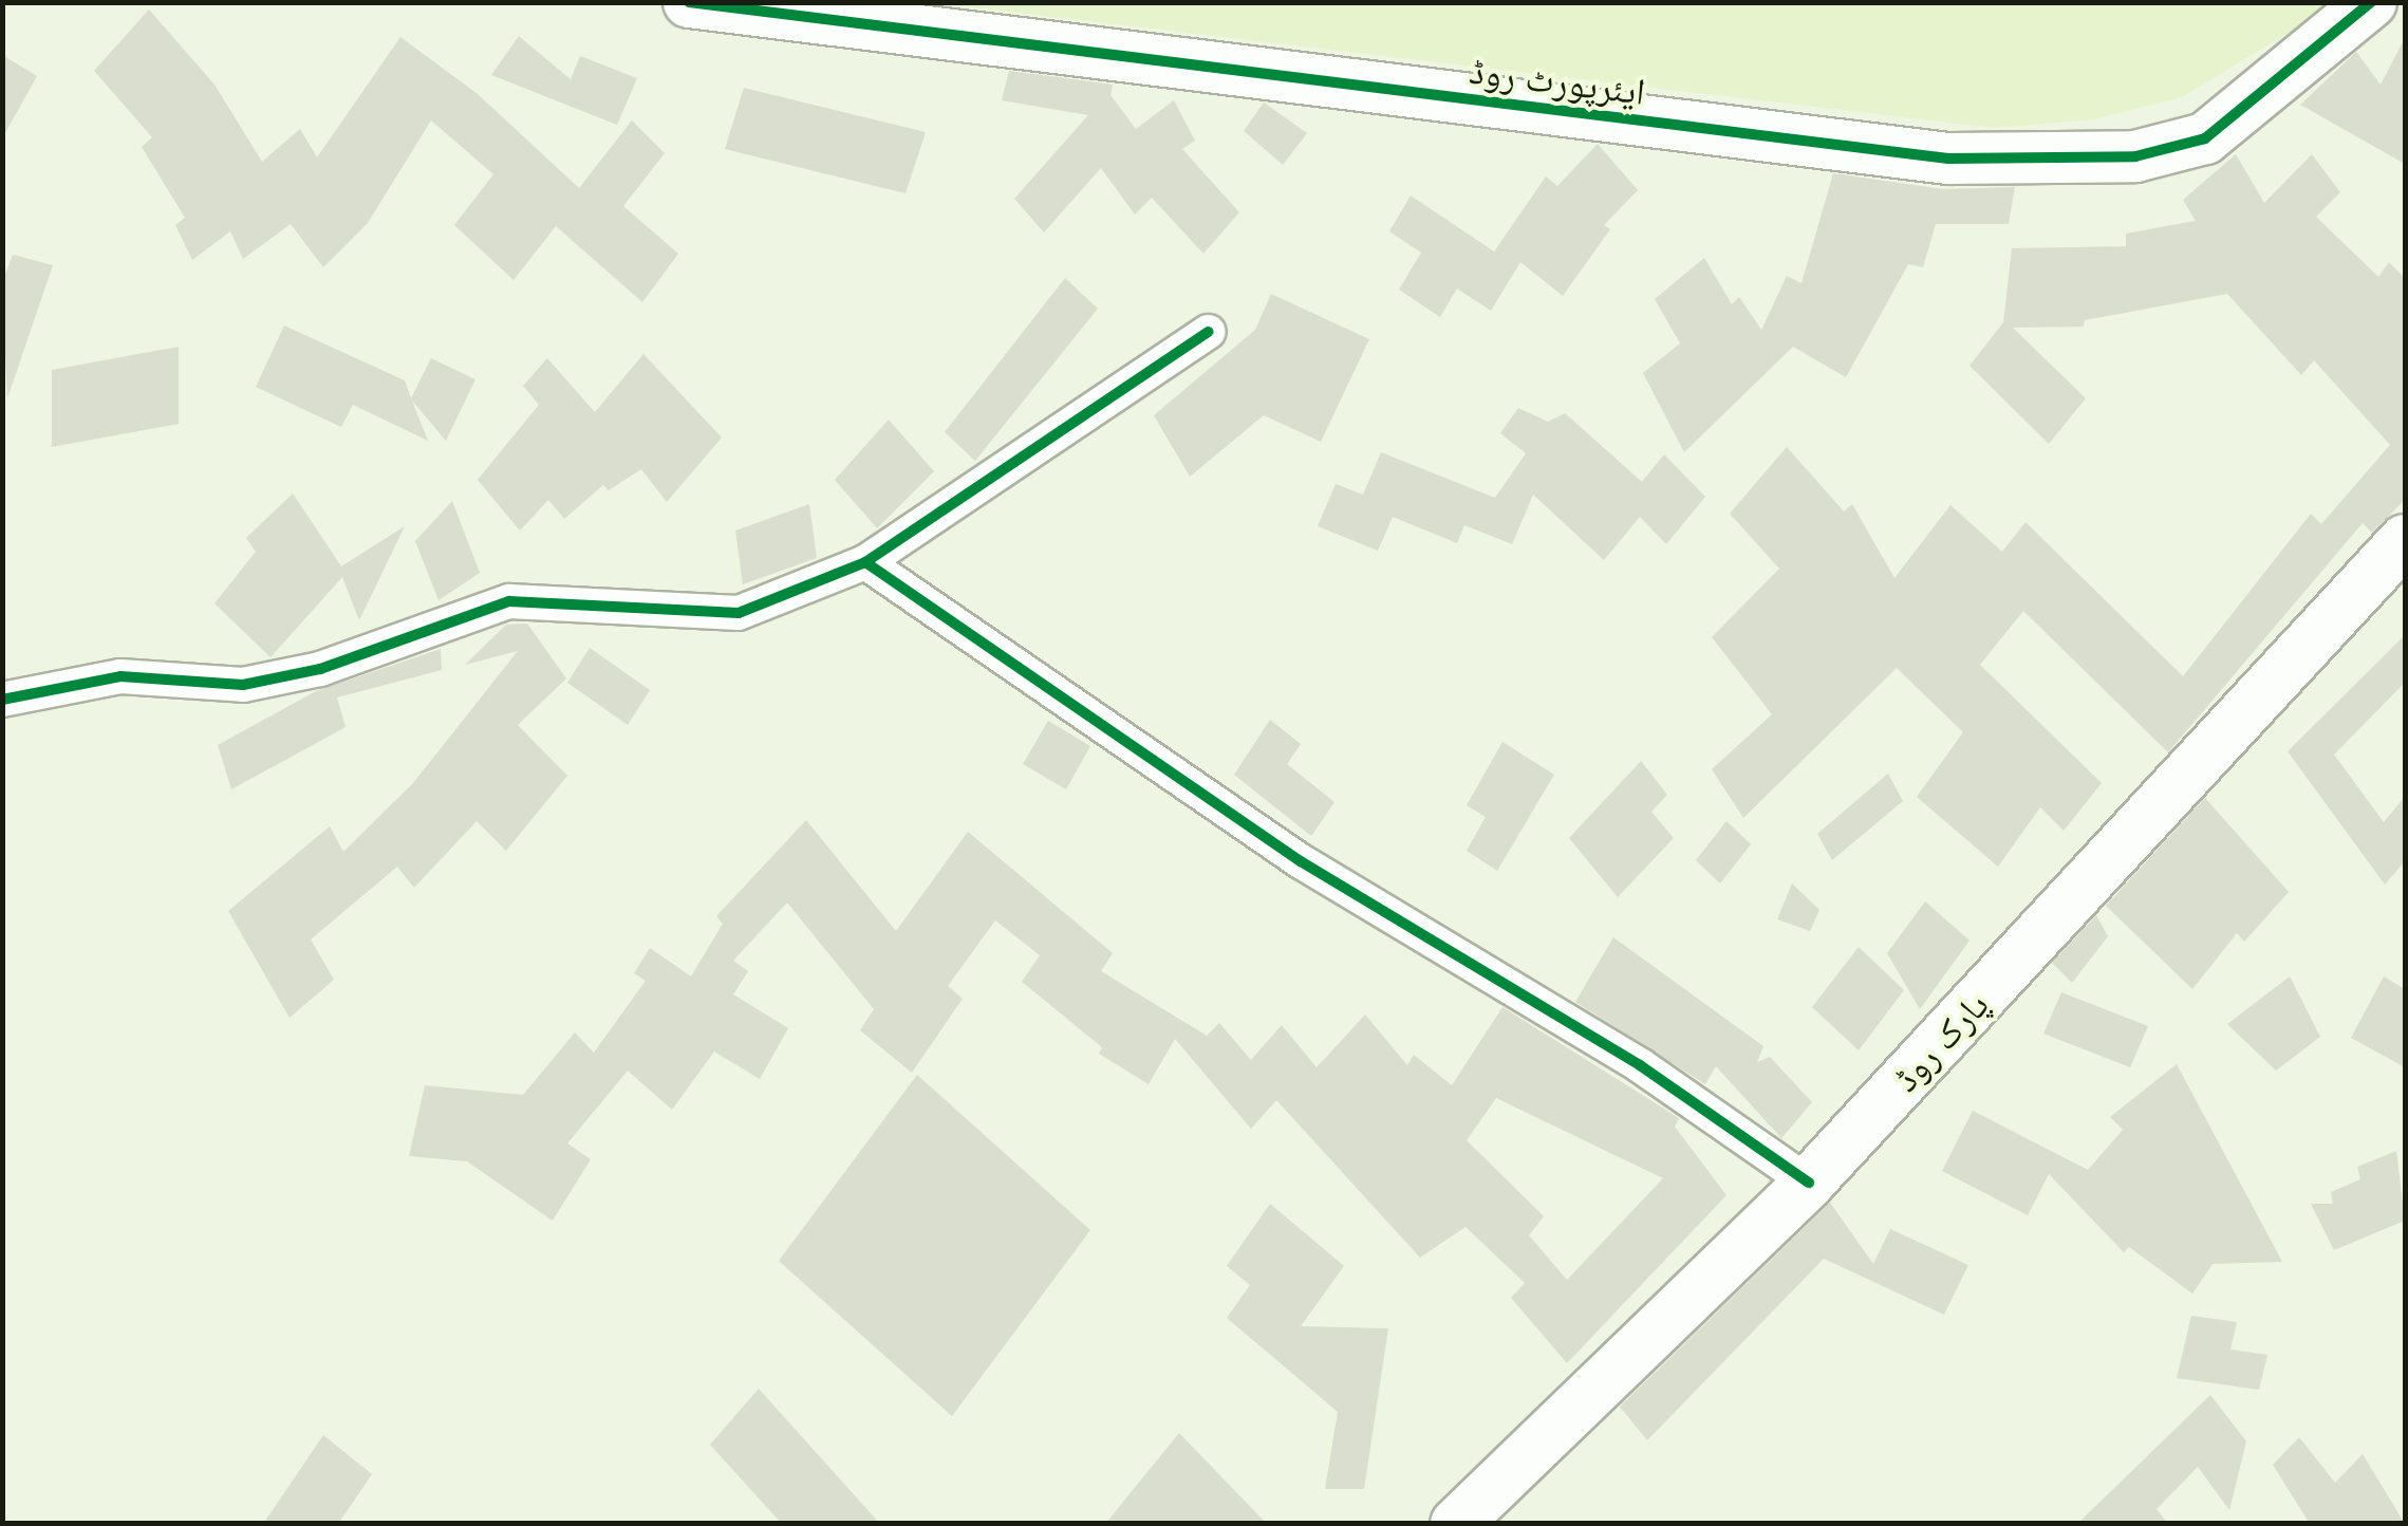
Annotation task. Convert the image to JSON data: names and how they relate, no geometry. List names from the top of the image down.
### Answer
{
  "streets": {
    "street": ["ایئرپورٹ روڈ", "پارک روڈ"]
  }
}
